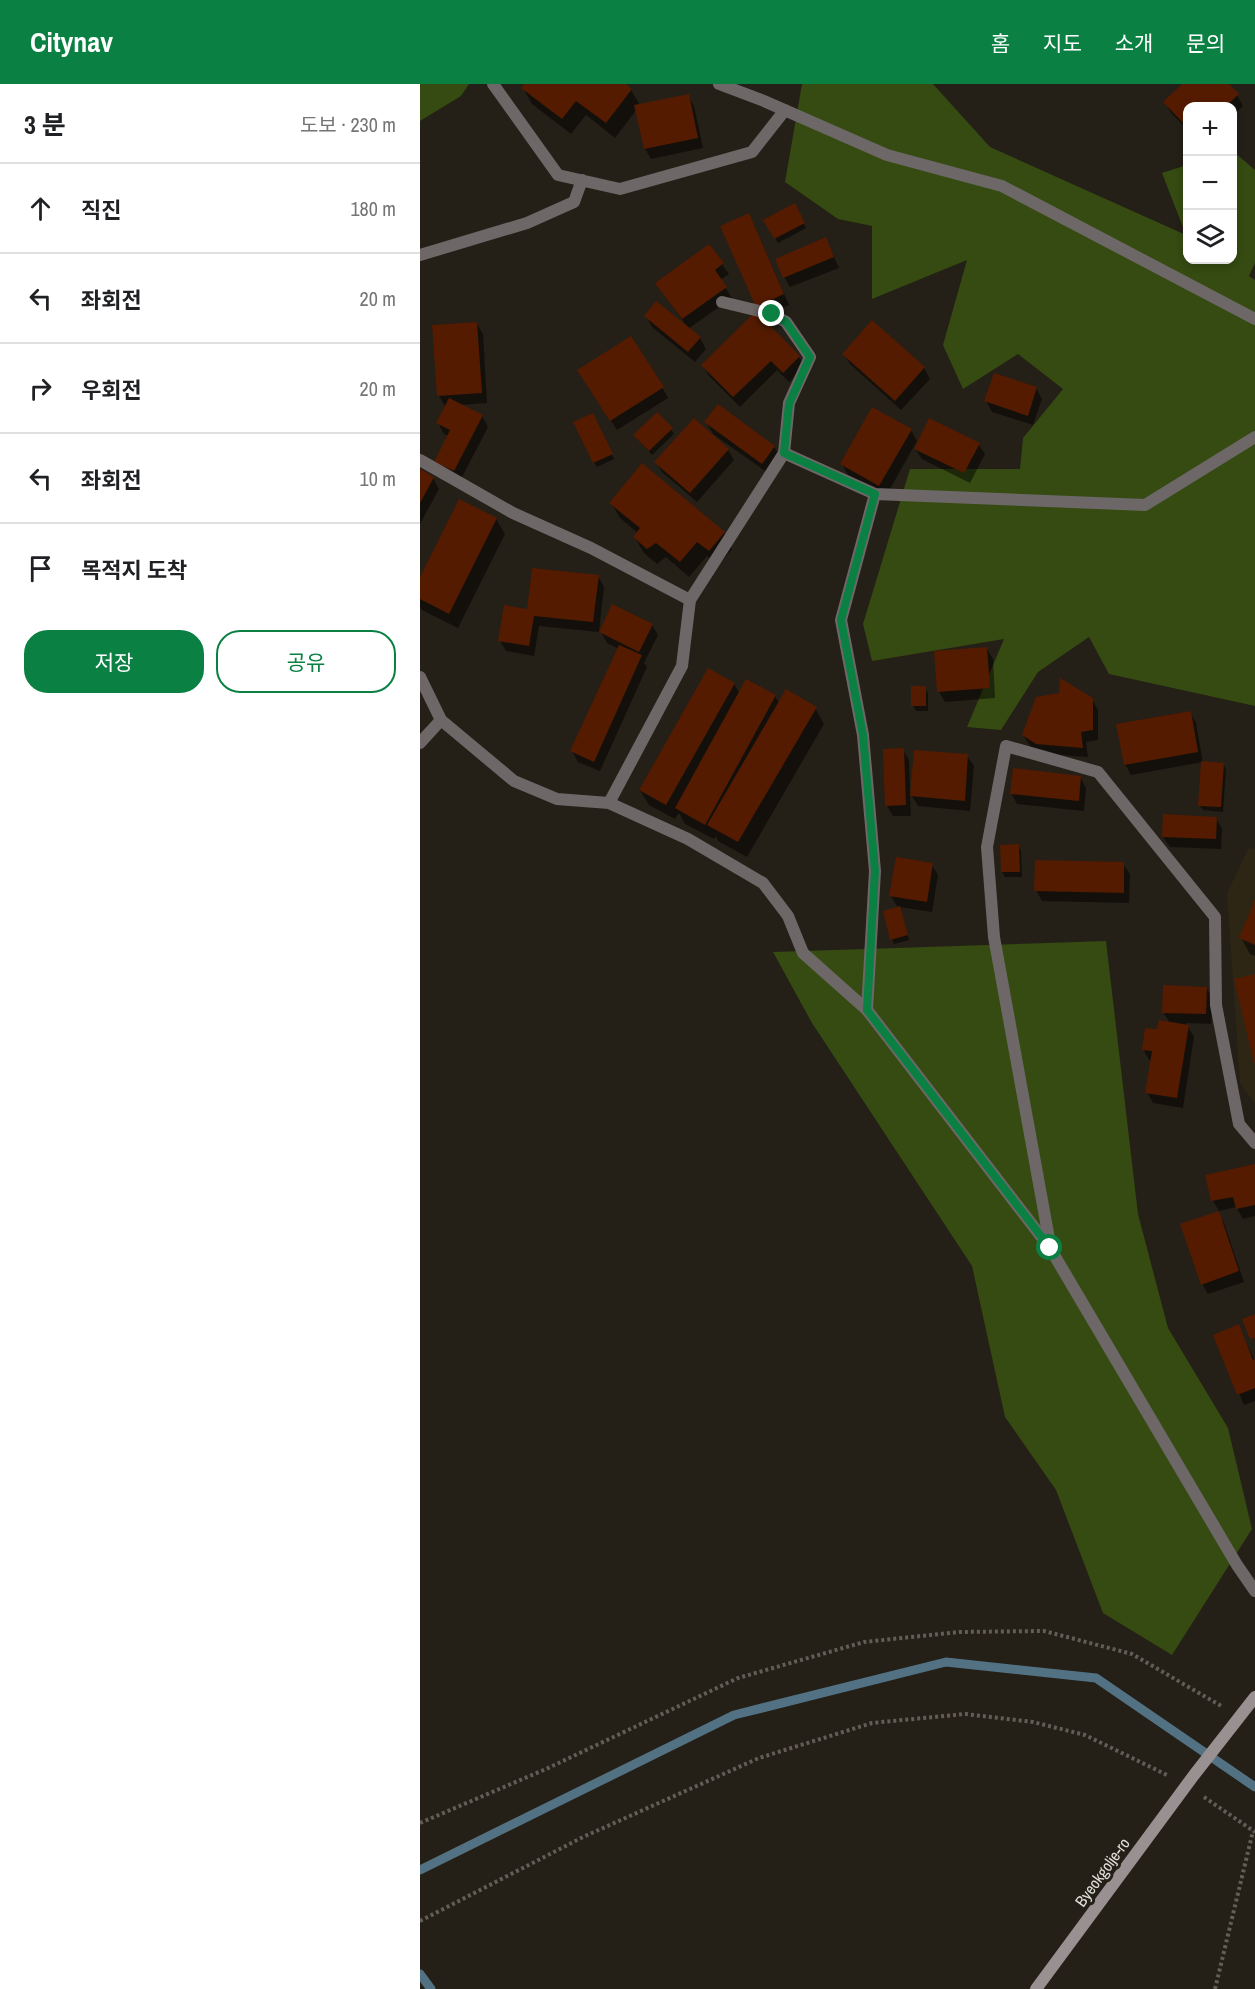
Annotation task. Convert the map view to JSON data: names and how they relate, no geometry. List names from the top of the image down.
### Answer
{
  "streets": {
    "street": ["Byeokgolje-ro"]
  },
  "page": {
    "header": "Citynav",
    "nav": [
      "홈",
      "지도",
      "소개",
      "문의"
    ],
    "heading": ["3 분", "도보 · 230 m"],
    "map_buttons": ["+", "−"],
    "list": [
      ["직진", "180 m"],
      ["좌회전", "20 m"],
      ["우회전", "20 m"],
      ["좌회전", "10 m"],
      "목적지 도착"
    ],
    "buttons": ["저장", "공유"]
  }
}
